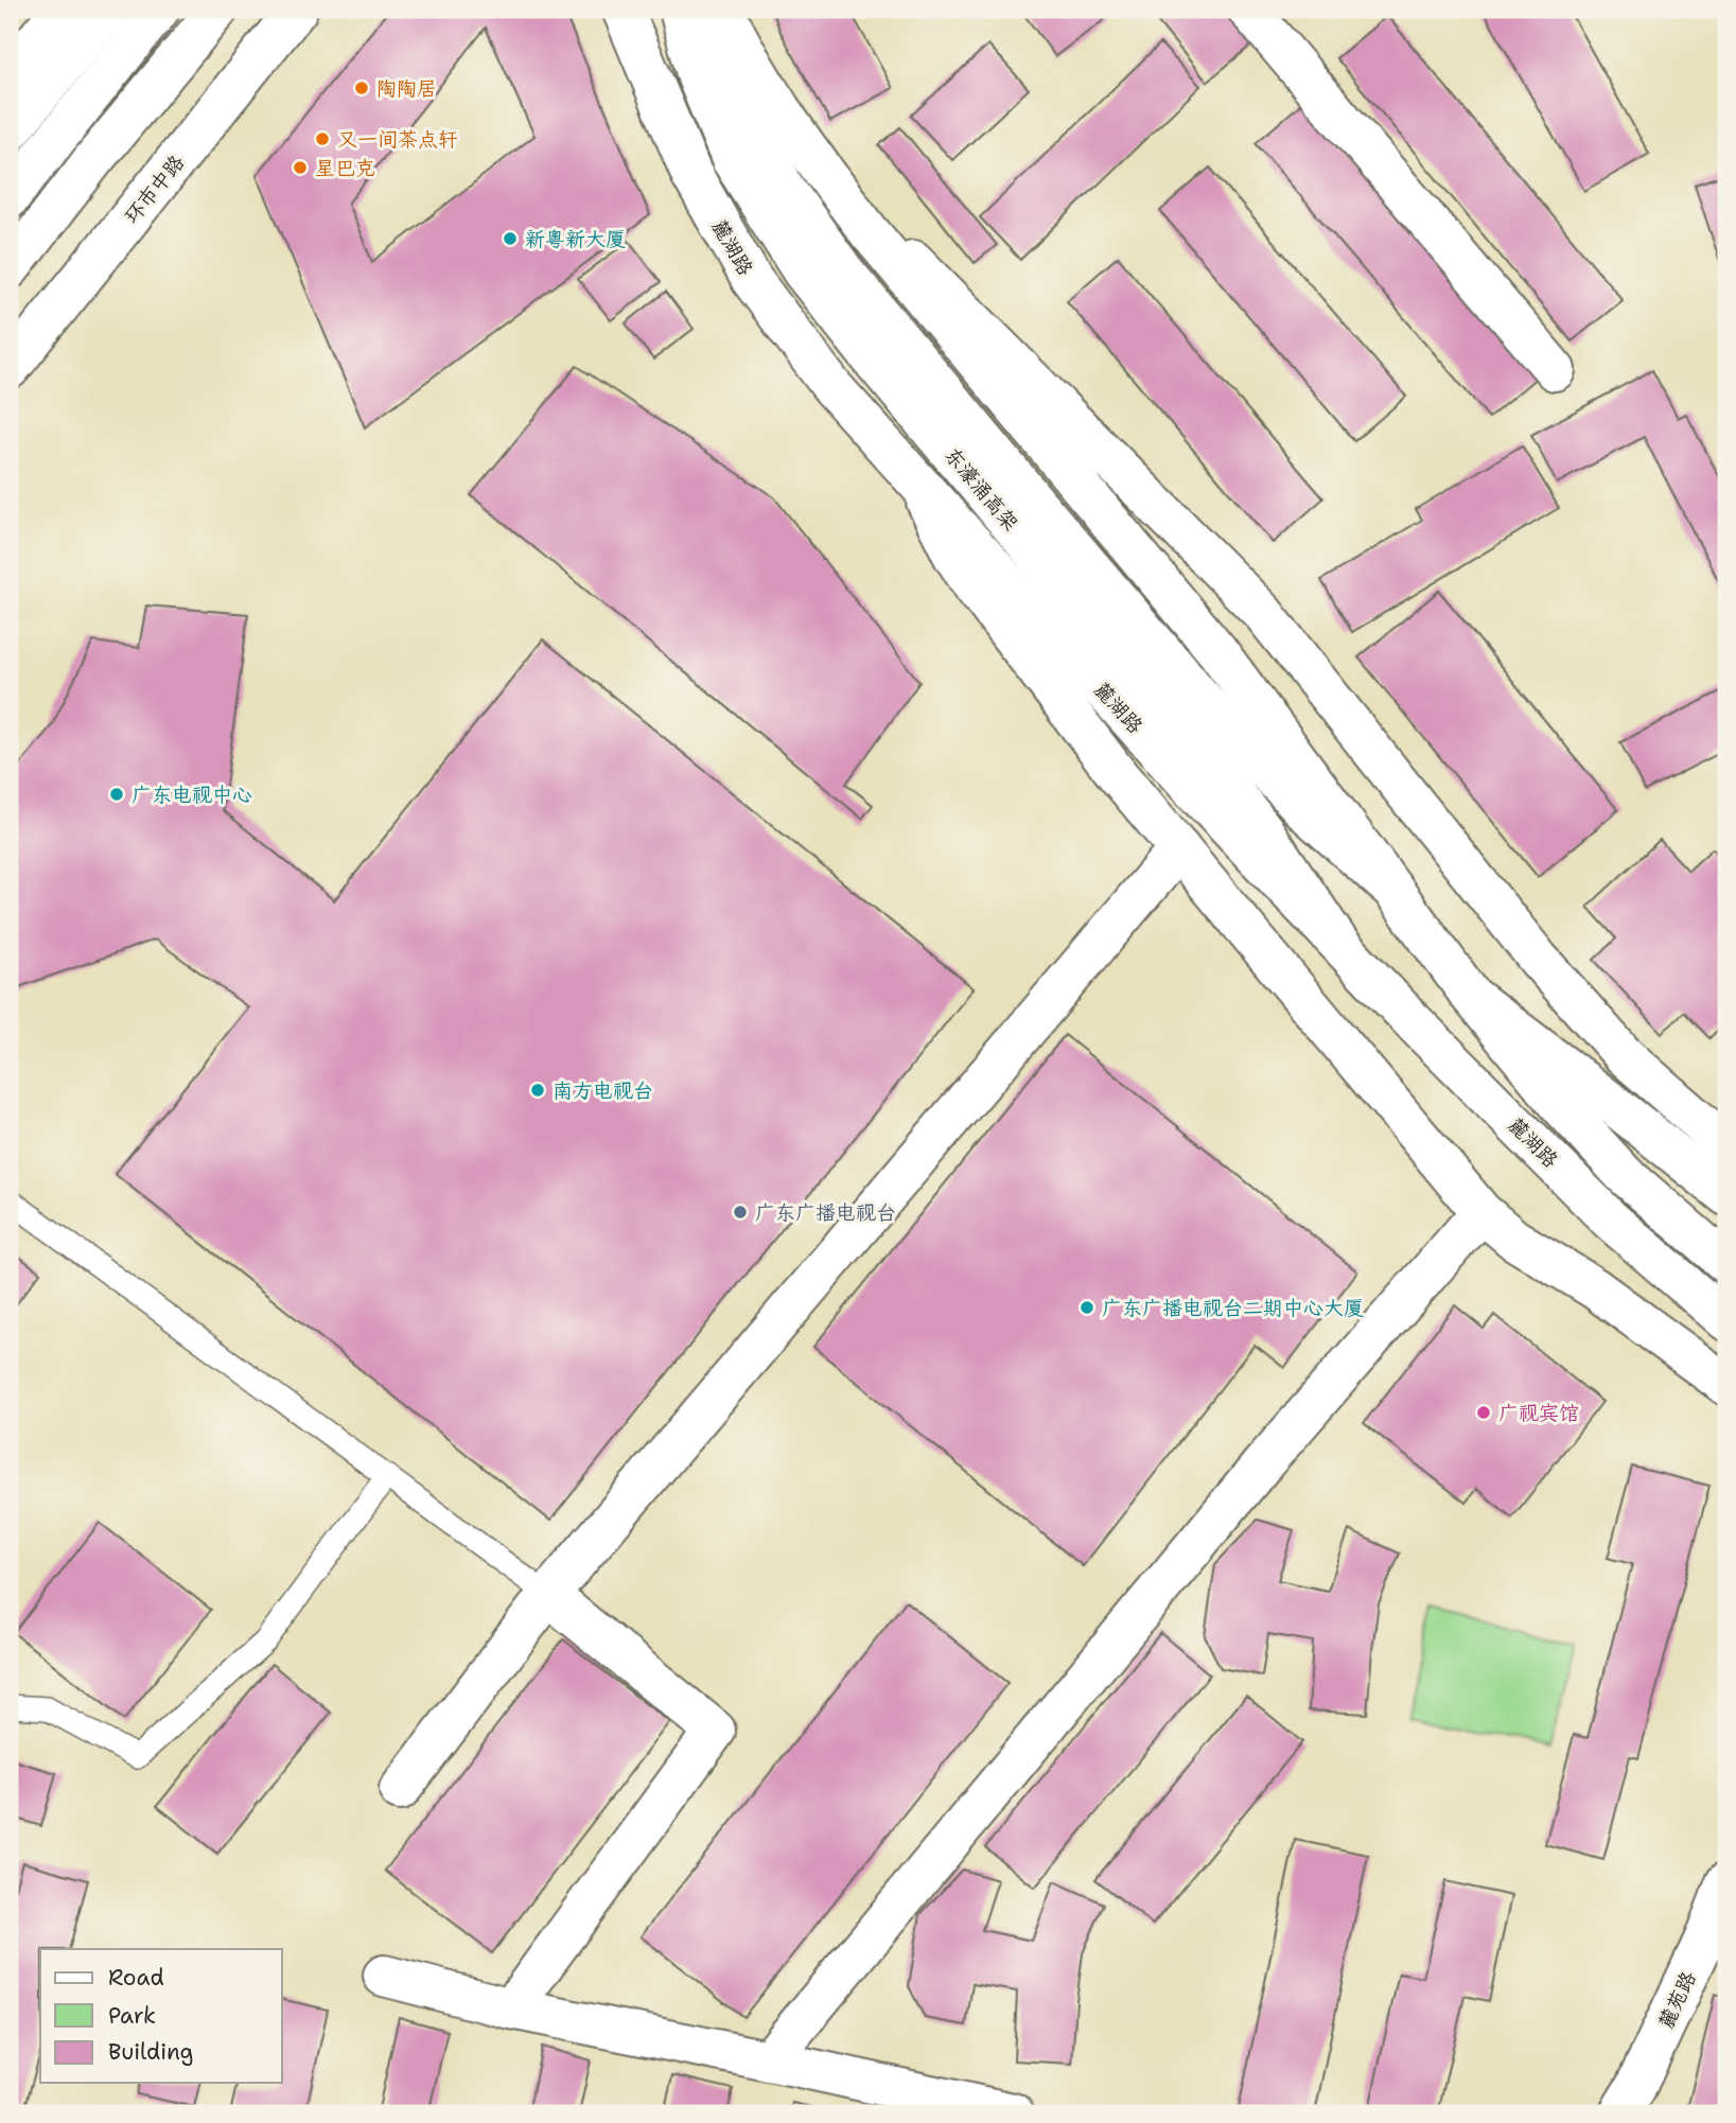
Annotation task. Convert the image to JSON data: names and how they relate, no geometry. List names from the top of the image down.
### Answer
{
  "streets": {
    "main road": [
      "环市中路",
      "麓湖路",
      "东濠涌高架",
      "麓苑路"
    ]
  },
  "crossings": [
    ["麓湖路", "东濠涌高架"]
  ],
  "places": [
    "陶陶居",
    "又一间茶点轩",
    "星巴克",
    "新粤新大厦",
    "广东电视中心",
    "南方电视台",
    "广东广播电视台",
    "广东广播电视台二期中心大厦",
    "广视宾馆"
  ],
  "legend": ["Road", "Park", "Building"]
}
